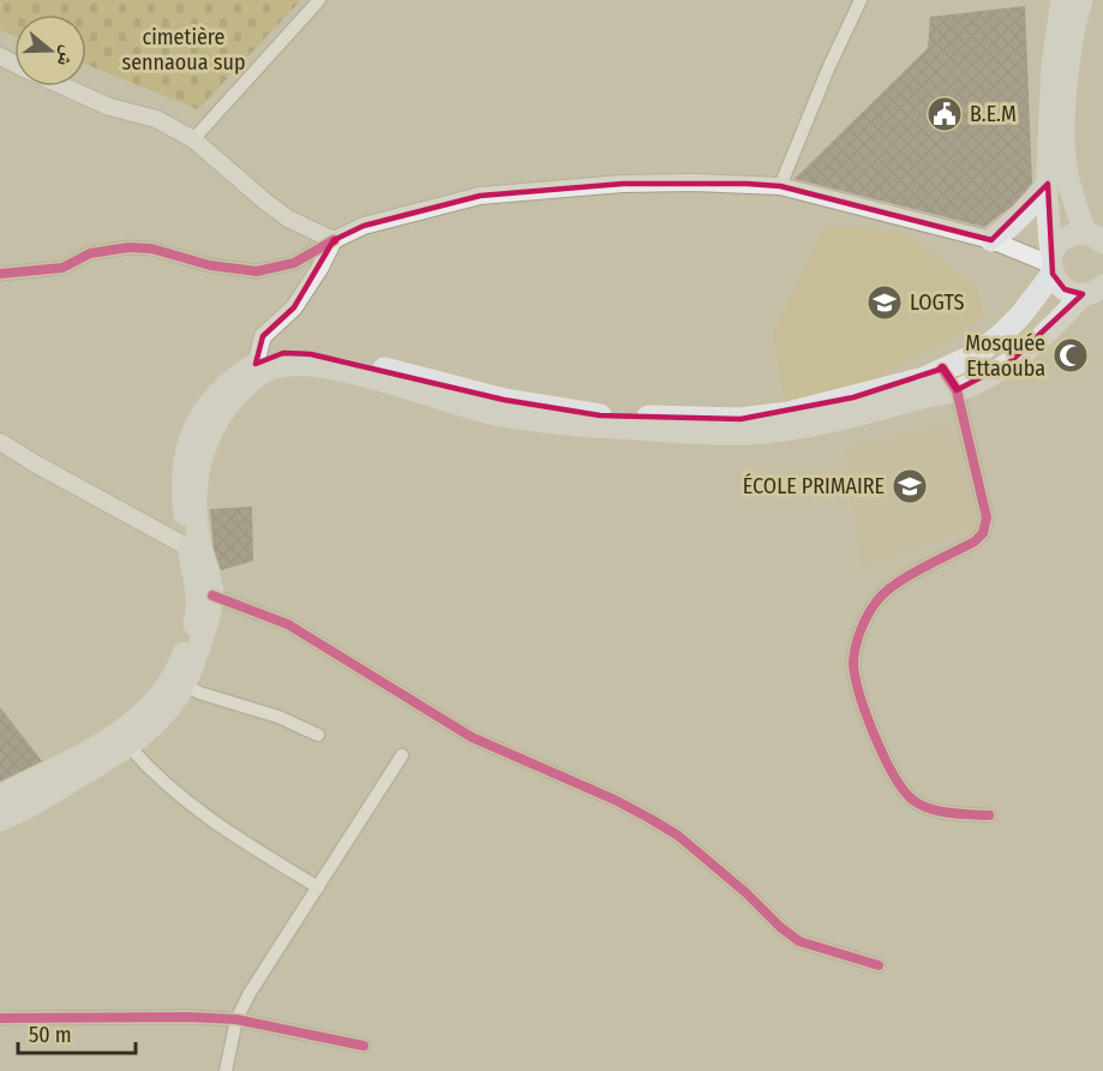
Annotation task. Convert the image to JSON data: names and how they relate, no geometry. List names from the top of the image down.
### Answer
{
  "parks": ["cimetière sennaoua sup"],
  "places": {
    "public building": ["B.E.M"],
    "school or university": ["LOGTS", "ÉCOLE PRIMAIRE"],
    "mosque": ["Mosquée Ettaouba"]
  },
  "scale_bar": "50 m",
  "north": "right"
}
